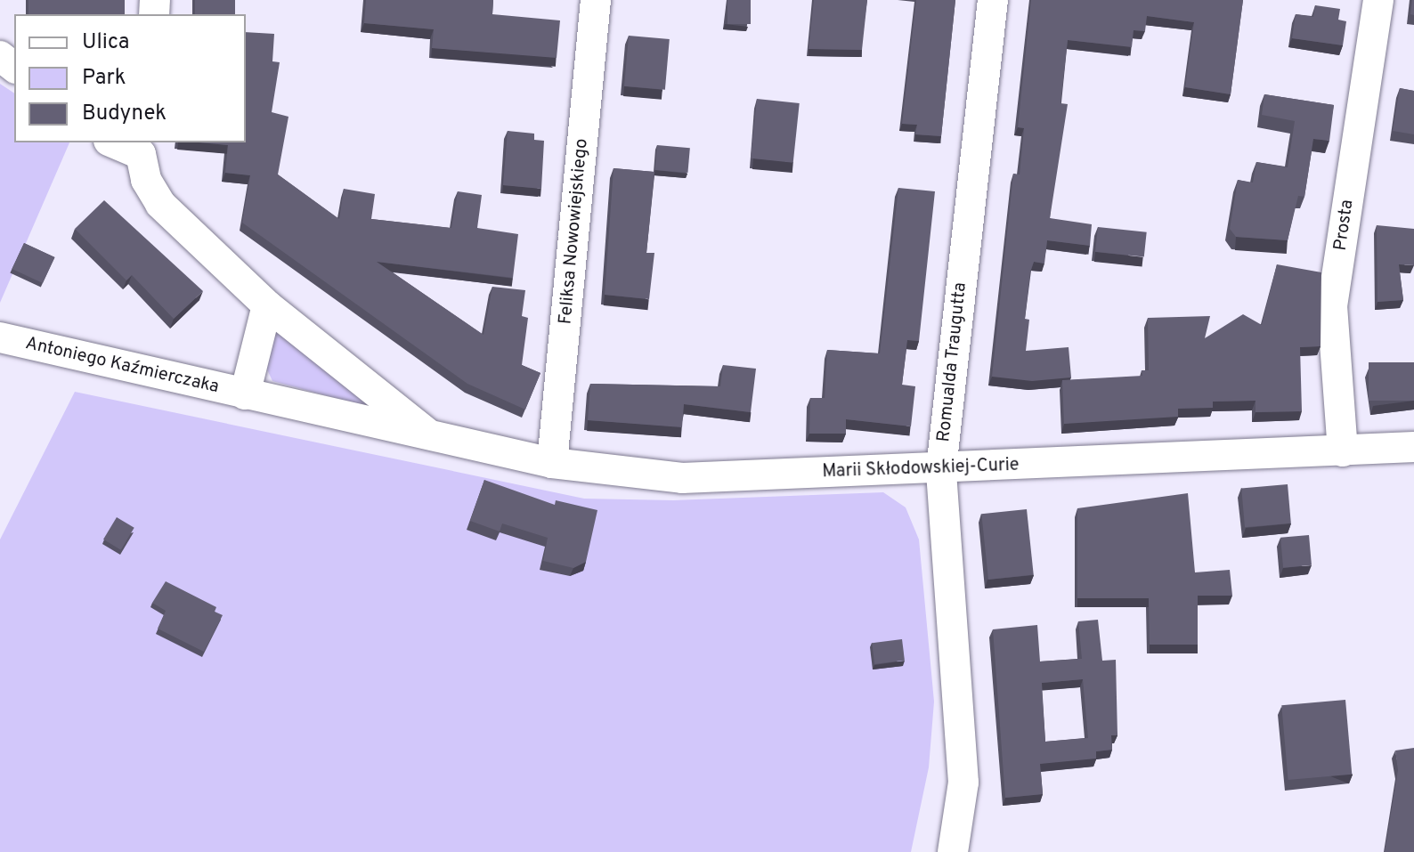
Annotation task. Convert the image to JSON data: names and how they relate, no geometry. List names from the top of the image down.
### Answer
{
  "streets": {
    "street": [
      "Prosta",
      "Feliksa Nowowiejskiego",
      "Romualda Traugutta",
      "Antoniego Kaźmierczaka",
      "Marii Skłodowskiej-Curie"
    ]
  },
  "crossings": [
    ["Prosta", "Marii Skłodowskiej-Curie"],
    ["Feliksa Nowowiejskiego", "Marii Skłodowskiej-Curie"],
    ["Romualda Traugutta", "Marii Skłodowskiej-Curie"],
    ["Antoniego Kaźmierczaka", "Marii Skłodowskiej-Curie"]
  ],
  "legend": ["Ulica", "Park", "Budynek"]
}
